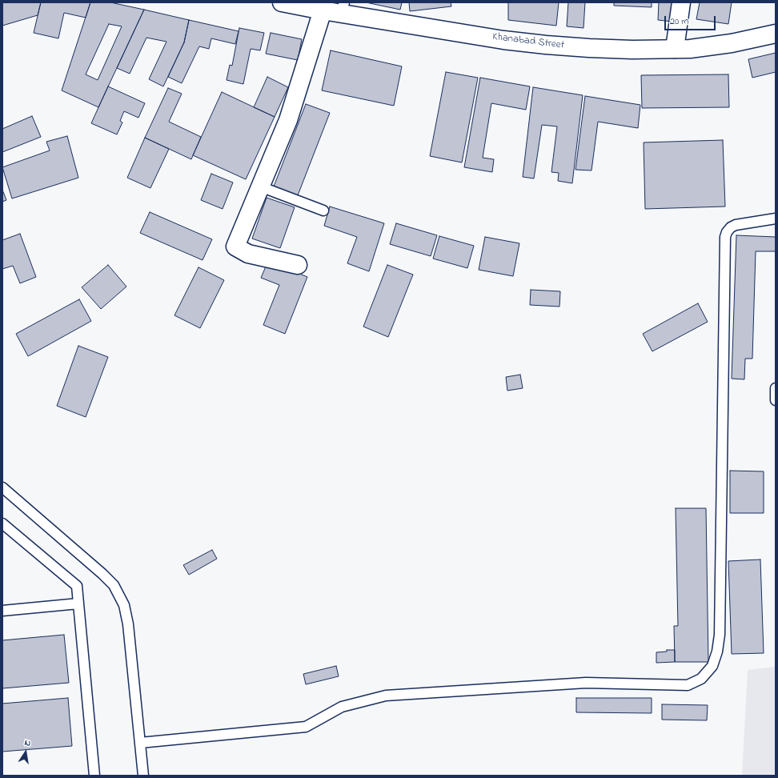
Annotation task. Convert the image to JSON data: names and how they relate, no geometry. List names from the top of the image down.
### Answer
{
  "streets": {
    "main road": ["Khanabad Street"]
  },
  "scale_bar": "20 m",
  "north": "top"
}
